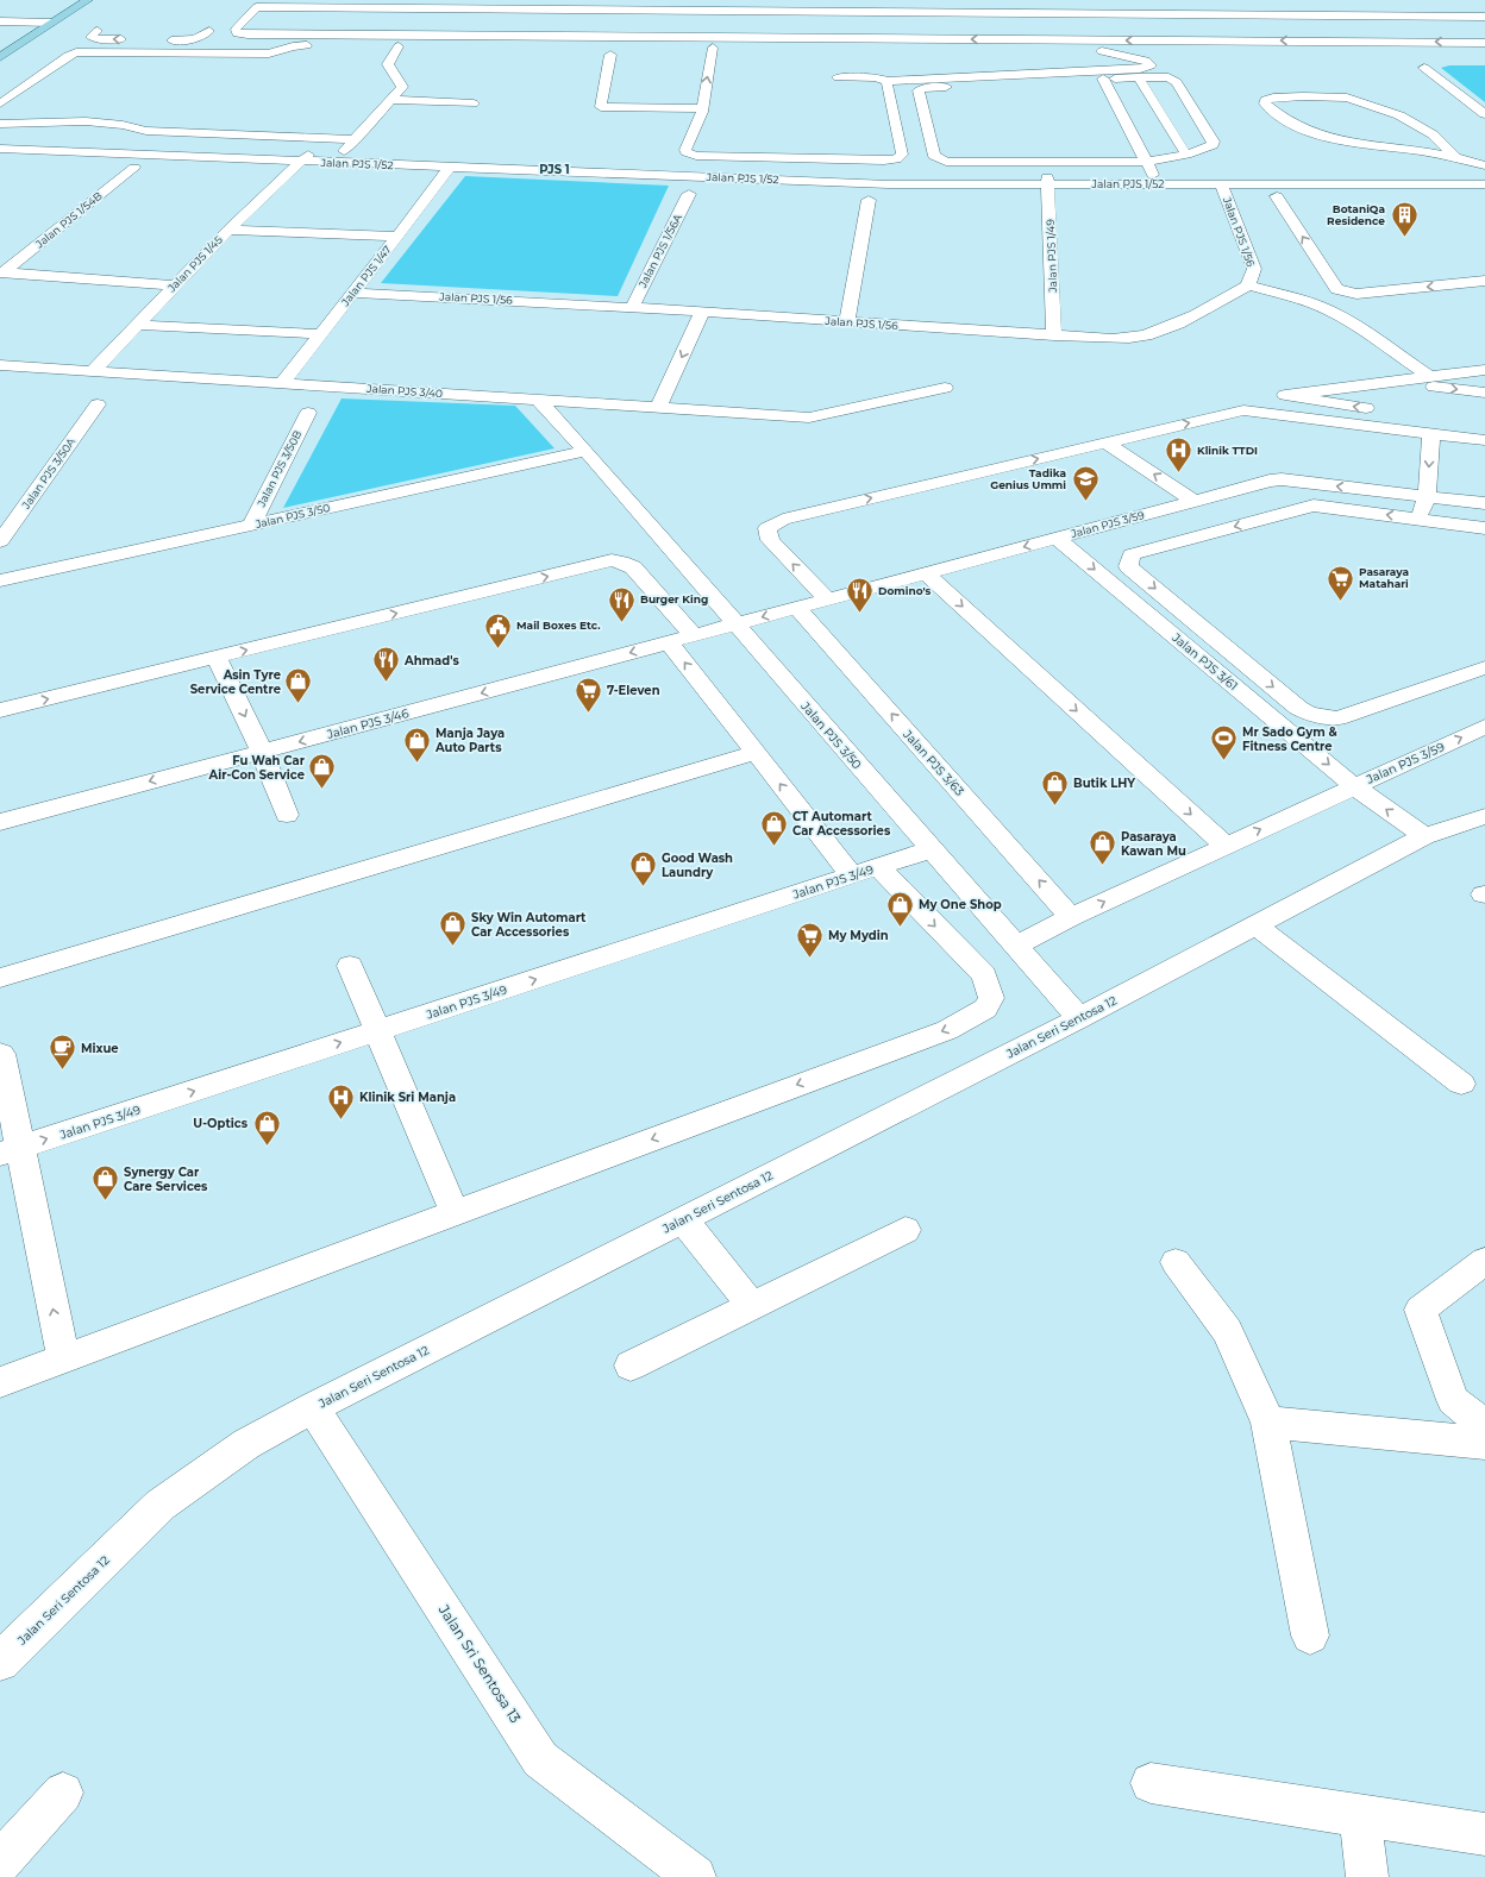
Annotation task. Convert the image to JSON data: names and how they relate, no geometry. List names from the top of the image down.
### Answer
{
  "streets": {
    "street": [
      "Jalan PJS 1/52",
      "Jalan PJS 1/54B",
      "Jalan PJS 1/56",
      "Jalan PJS 1/56A",
      "Jalan PJS 1/49",
      "Jalan PJS 1/45",
      "Jalan PJS 1/47",
      "Jalan PJS 3/40",
      "Jalan PJS 3/50B",
      "Jalan PJS 3/50A",
      "Jalan PJS 3/50",
      "Jalan PJS 3/59",
      "Jalan PJS 3/61",
      "Jalan PJS 3/46",
      "Jalan PJS 3/63",
      "Jalan PJS 3/49",
      "Jalan Seri Sentosa 12",
      "Jalan Sri Sentosa 13"
    ]
  },
  "crossings": [
    ["Jalan PJS 1/52", "Jalan PJS 1/56"],
    ["Jalan PJS 1/52", "Jalan PJS 1/49"],
    ["Jalan PJS 1/52", "Jalan PJS 1/45"],
    ["Jalan PJS 1/52", "Jalan PJS 1/47"],
    ["Jalan PJS 1/56", "Jalan PJS 1/56A"],
    ["Jalan PJS 1/56", "Jalan PJS 1/49"],
    ["Jalan PJS 1/56", "Jalan PJS 1/47"],
    ["Jalan PJS 1/45", "Jalan PJS 3/40"],
    ["Jalan PJS 1/47", "Jalan PJS 3/40"],
    ["Jalan PJS 3/40", "Jalan PJS 3/50"],
    ["Jalan PJS 3/50B", "Jalan PJS 3/50"],
    ["Jalan PJS 3/50", "Jalan PJS 3/59"],
    ["Jalan PJS 3/50", "Jalan PJS 3/46"],
    ["Jalan PJS 3/50", "Jalan PJS 3/49"],
    ["Jalan PJS 3/50", "Jalan Seri Sentosa 12"],
    ["Jalan PJS 3/59", "Jalan PJS 3/61"],
    ["Jalan PJS 3/59", "Jalan PJS 3/46"],
    ["Jalan PJS 3/59", "Jalan PJS 3/63"],
    ["Jalan PJS 3/61", "Jalan Seri Sentosa 12"],
    ["Jalan Seri Sentosa 12", "Jalan Sri Sentosa 13"]
  ],
  "districts": ["PJS 1"],
  "places": {
    "building": ["BotaniQa Residence"],
    "hospital": ["Klinik TTDI", "Klinik Sri Manja"],
    "school or university": ["Tadika Genius Ummi"],
    "supermarket": ["Pasaraya Matahari", "7-Eleven", "My Mydin"],
    "restaurant": ["Domino's", "Burger King", "Ahmad's"],
    "public building": ["Mail Boxes Etc."],
    "shop": [
      "Asin Tyre Service Centre",
      "Manja Jaya Auto Parts",
      "Fu Wah Car Air-Con Service",
      "Butik LHY",
      "CT Automart Car Accessories",
      "Pasaraya Kawan Mu",
      "Good Wash Laundry",
      "My One Shop",
      "Sky Win Automart Car Accessories",
      "U-Optics",
      "Synergy Car Care Services"
    ],
    "sports": ["Mr Sado Gym & Fitness Centre"],
    "cafe": ["Mixue"]
  }
}
